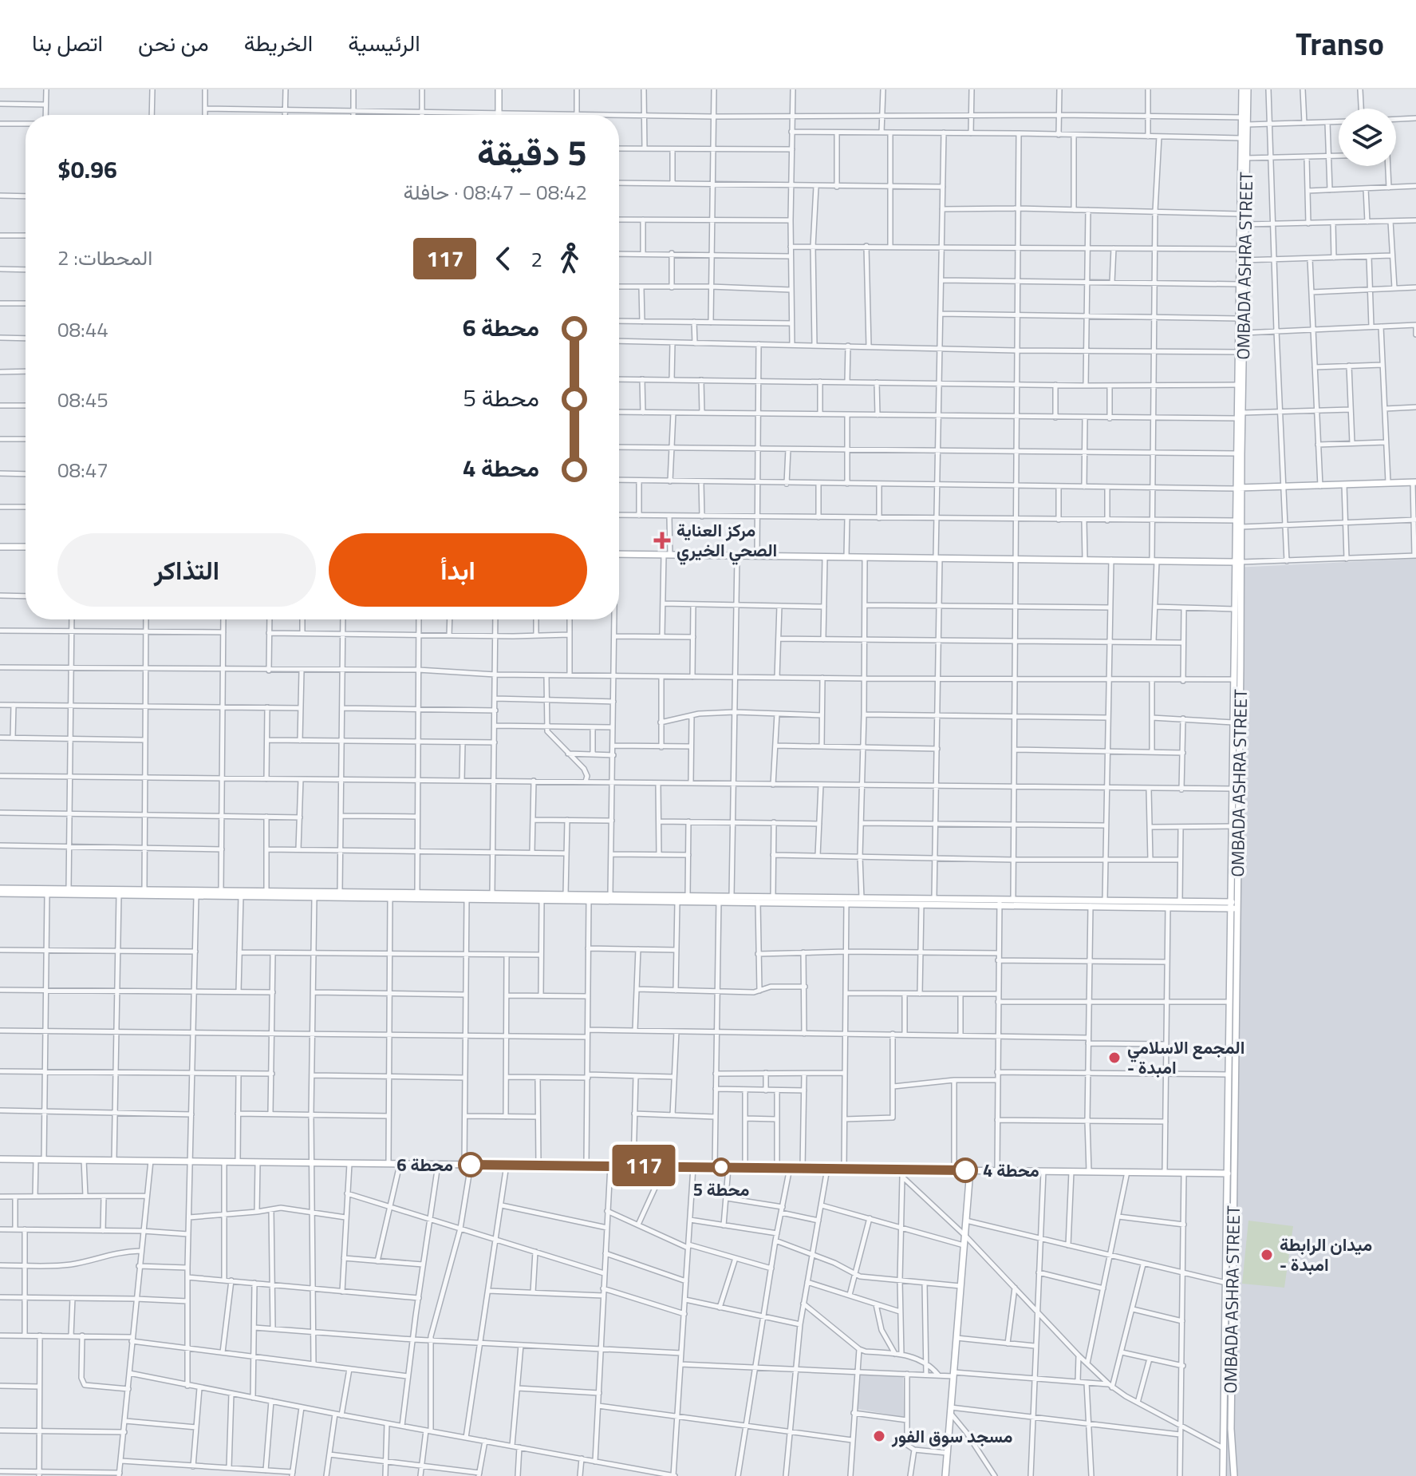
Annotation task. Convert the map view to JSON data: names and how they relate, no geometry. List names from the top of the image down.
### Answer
{
  "streets": {
    "main road": ["OMBADA ASHRA STREET"]
  },
  "places": {
    "health": ["مركز العناية الصحي الخيري"],
    "other": [
      "المجمع الاسلامي - امبدة",
      "محطة 6",
      "محطة 5",
      "محطة 4",
      "ميدان الرابطة - امبدة",
      "مسجد سوق الفور"
    ]
  },
  "lines": ["bus line 117"],
  "page": {
    "header": "Transo",
    "nav": [
      "الرئيسية",
      "الخريطة",
      "من نحن",
      "اتصل بنا"
    ],
    "on_map": "117",
    "heading": ["5 دقيقة", "08:42 – 08:47 · حافلة", "$0.96"],
    "legs": ["2", "117", "المحطات: 2"],
    "list": [
      {
        "name": "محطة 6",
        "value": "08:44"
      },
      {
        "name": "محطة 5",
        "value": "08:45"
      },
      {
        "name": "محطة 4",
        "value": "08:47"
      }
    ],
    "buttons": ["ابدأ", "التذاكر"]
  }
}
